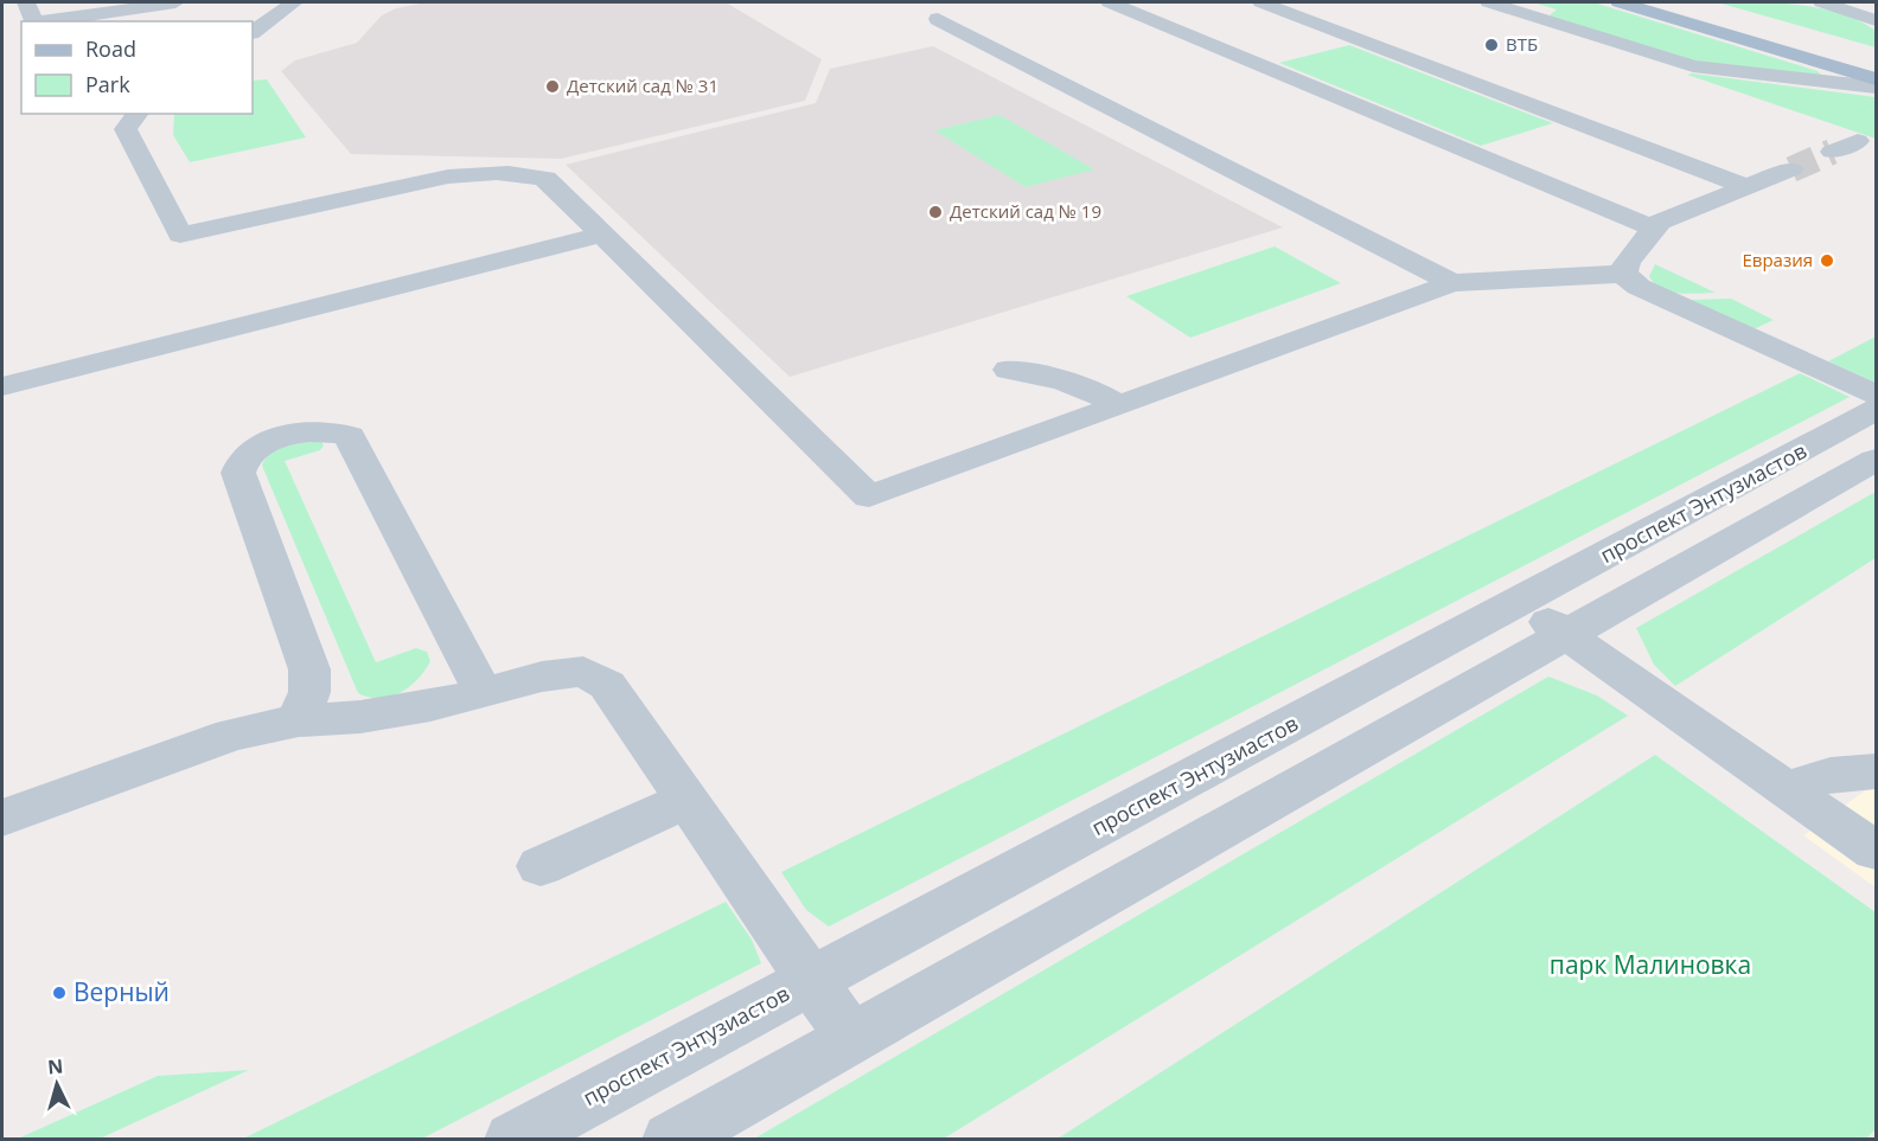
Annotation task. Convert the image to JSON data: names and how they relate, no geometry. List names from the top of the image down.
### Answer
{
  "streets": {
    "street": ["проспект Энтузиастов"]
  },
  "parks": ["парк Малиновка"],
  "places": [
    "ВТБ",
    "Детский сад № 31",
    "Детский сад № 19",
    "Евразия",
    "Верный"
  ],
  "legend": ["Road", "Park"],
  "north": "top"
}
